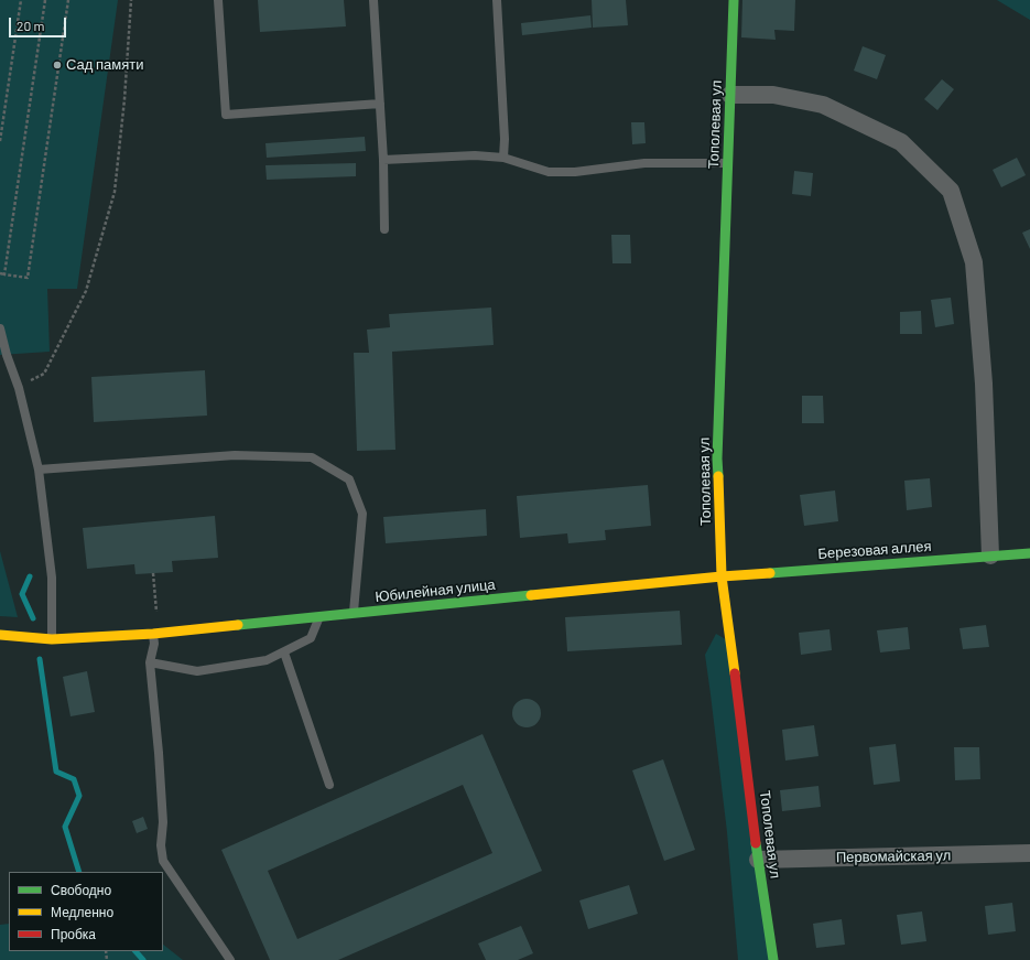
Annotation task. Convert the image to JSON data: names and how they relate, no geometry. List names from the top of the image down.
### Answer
{
  "streets": {
    "street": [
      "Тополевая ул",
      "Березовая аллея",
      "Юбилейная улица",
      "Первомайская ул"
    ]
  },
  "crossings": [
    ["Тополевая ул", "Березовая аллея"],
    ["Тополевая ул", "Юбилейная улица"],
    ["Тополевая ул", "Первомайская ул"],
    ["Березовая аллея", "Юбилейная улица"]
  ],
  "places": ["Сад памяти"],
  "legend": ["Свободно", "Медленно", "Пробка"],
  "scale_bar": "20 m"
}
